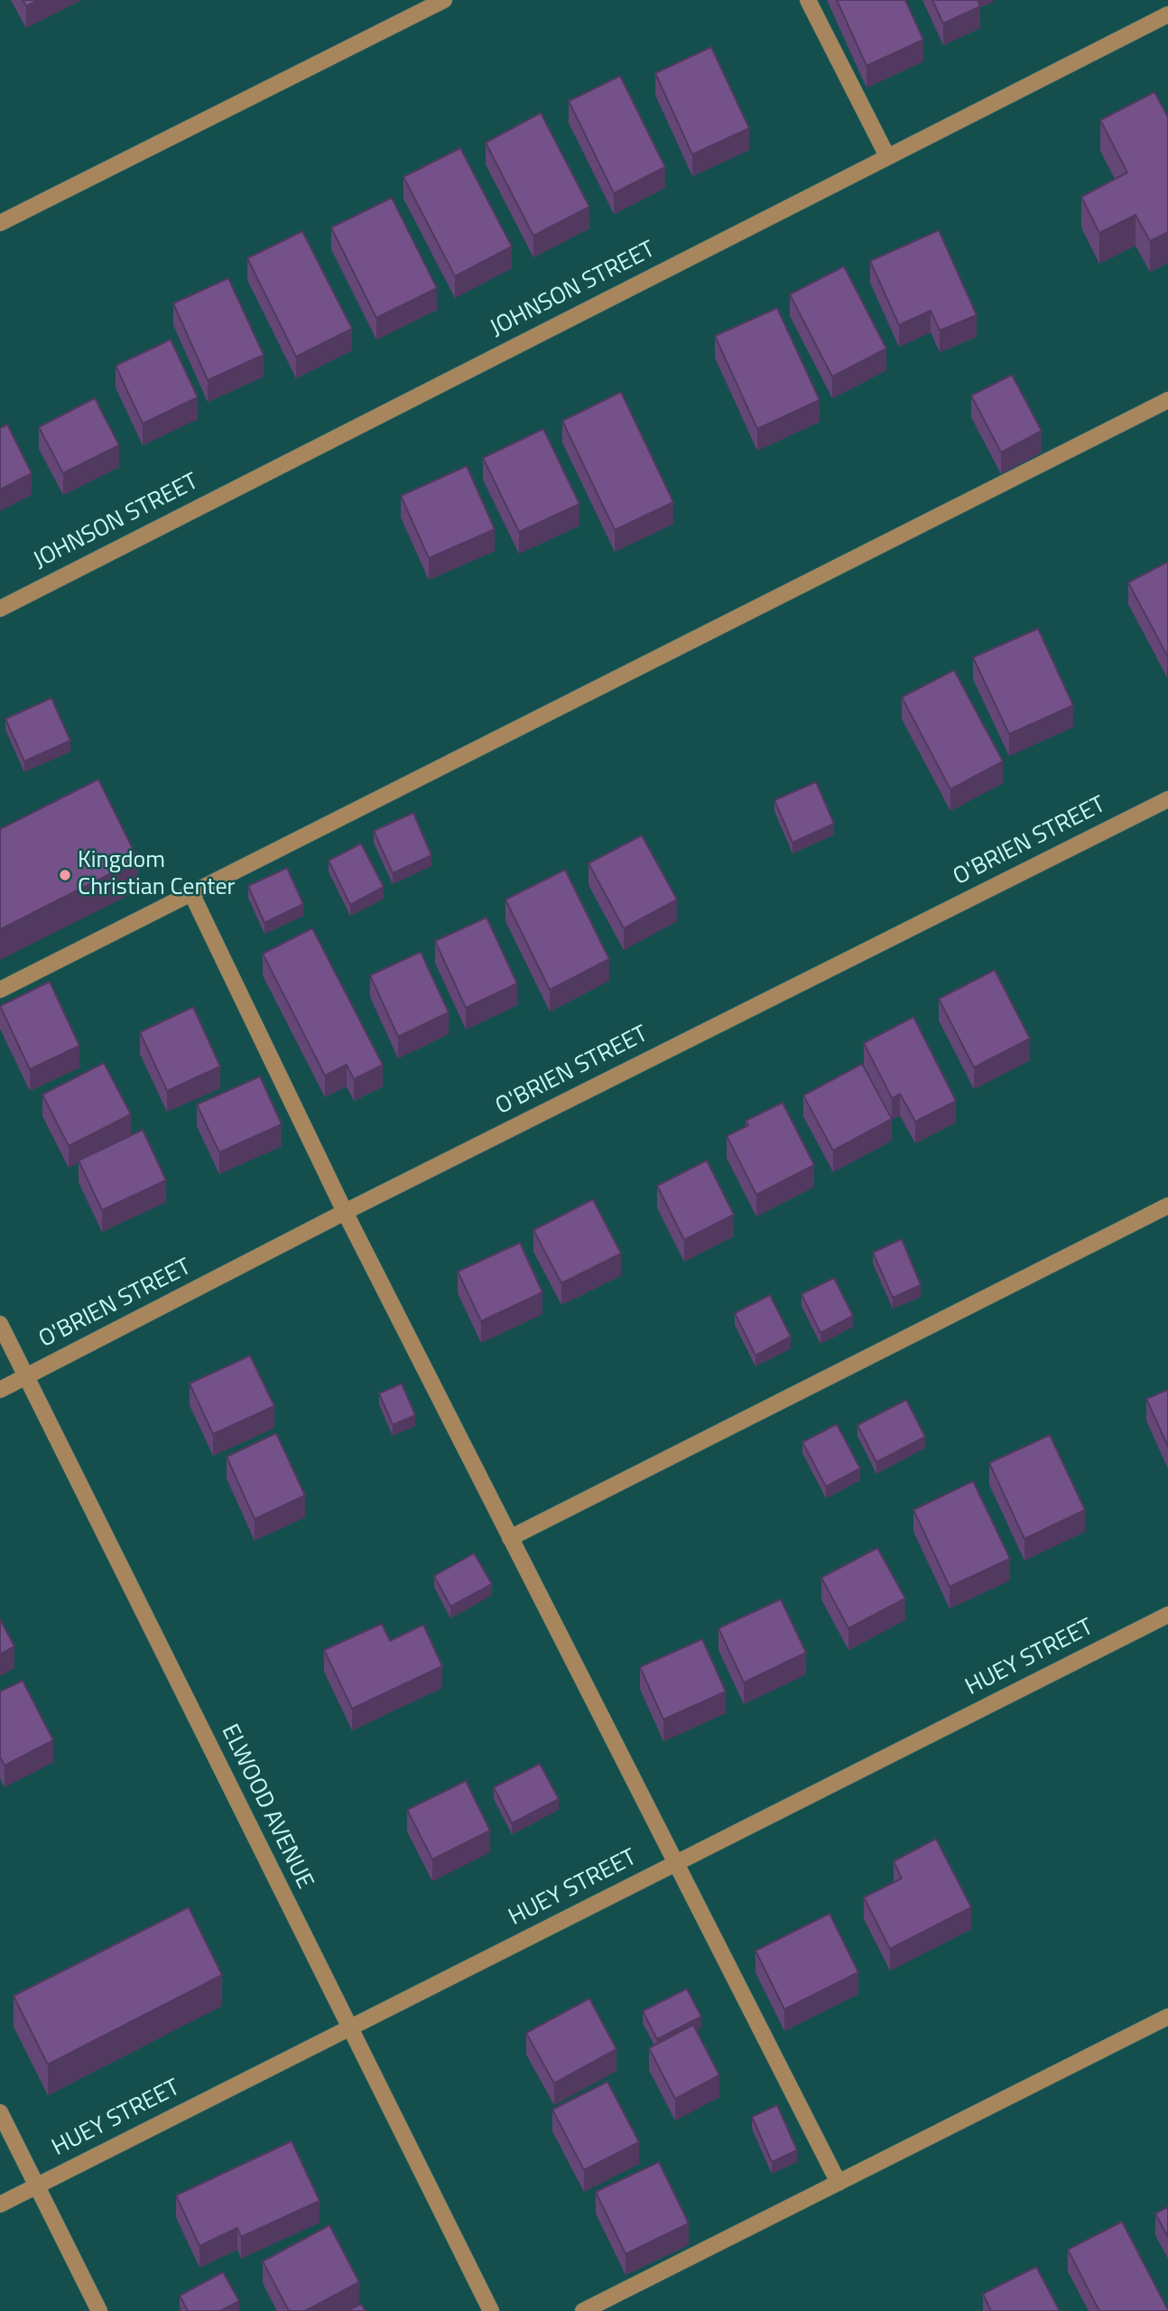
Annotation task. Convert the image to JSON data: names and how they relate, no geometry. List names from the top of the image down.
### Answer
{
  "streets": {
    "street": [
      "JOHNSON STREET",
      "O'BRIEN STREET",
      "HUEY STREET",
      "ELWOOD AVENUE"
    ]
  },
  "crossings": [
    ["O'BRIEN STREET", "ELWOOD AVENUE"],
    ["HUEY STREET", "ELWOOD AVENUE"]
  ],
  "places": ["Kingdom Christian Center"]
}
